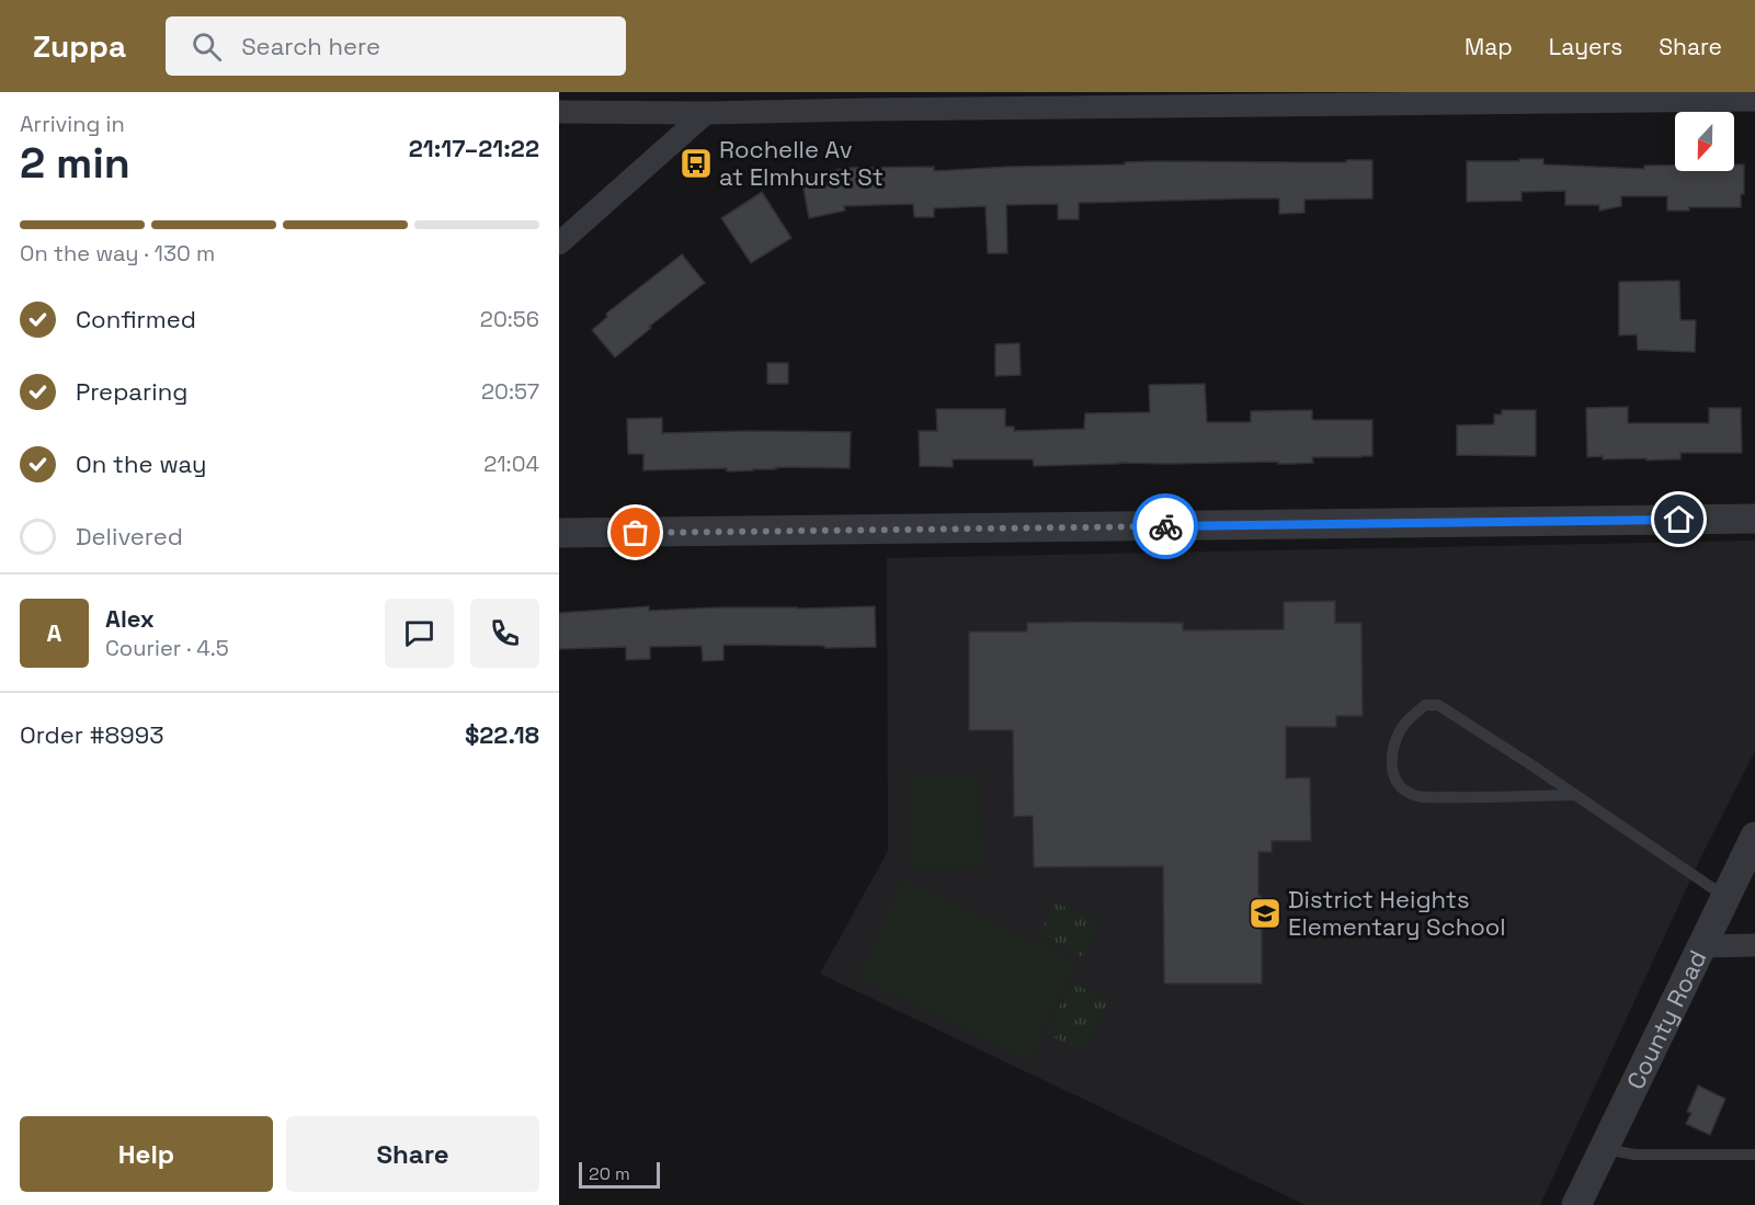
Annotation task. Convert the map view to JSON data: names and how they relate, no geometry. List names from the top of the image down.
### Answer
{
  "streets": {
    "street": ["County Road"]
  },
  "places": {
    "bus stop": ["Rochelle Av at Elmhurst St"],
    "school or university": ["District Heights Elementary School"]
  },
  "scale_bar": "20 m",
  "north": "bottom",
  "page": {
    "header": "Zuppa",
    "search": "Search here",
    "nav": ["Map", "Layers", "Share"],
    "heading": ["2 min", "Arriving in", "21:17–21:22"],
    "panel": [
      "Alex",
      "Courier · 4.5",
      "Order #8993",
      "$22.18"
    ],
    "bar": "On the way · 130 m",
    "list": [
      ["Confirmed", "20:56"],
      ["Preparing", "20:57"],
      ["On the way", "21:04"],
      "Delivered"
    ],
    "round": "A",
    "buttons": ["Help", "Share"],
    "scale": "20 m"
  }
}
